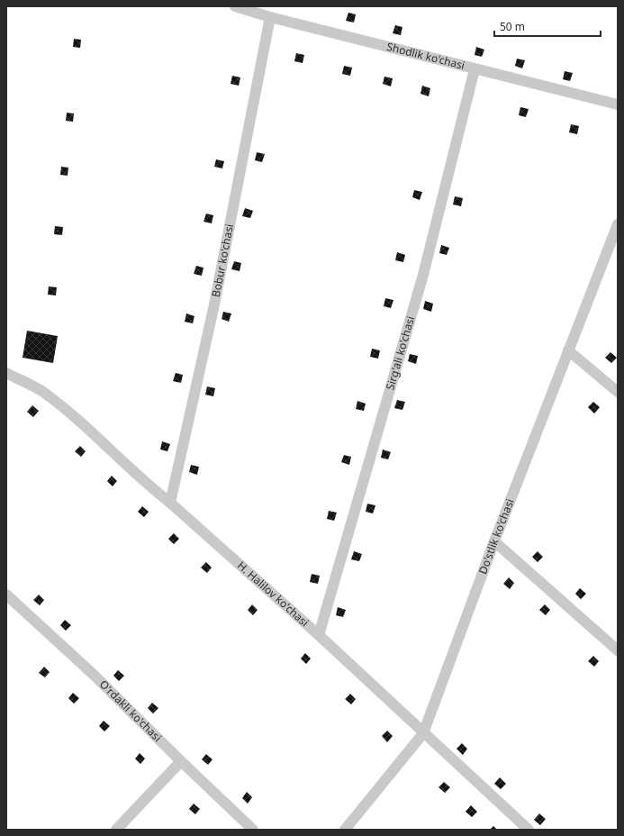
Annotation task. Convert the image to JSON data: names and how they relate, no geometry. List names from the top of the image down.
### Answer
{
  "streets": {
    "street": [
      "Shodlik ko'chasi",
      "Bobur ko'chasi",
      "Sirg'ali ko'chasi",
      "Do'stlik ko'chasi",
      "H. Halilov ko'chasi",
      "O'rdakli ko'chasi"
    ]
  },
  "crossings": [
    ["Shodlik ko'chasi", "Bobur ko'chasi"],
    ["Shodlik ko'chasi", "Sirg'ali ko'chasi"],
    ["Bobur ko'chasi", "H. Halilov ko'chasi"],
    ["Sirg'ali ko'chasi", "H. Halilov ko'chasi"],
    ["Do'stlik ko'chasi", "H. Halilov ko'chasi"]
  ],
  "scale_bar": "50 m"
}
